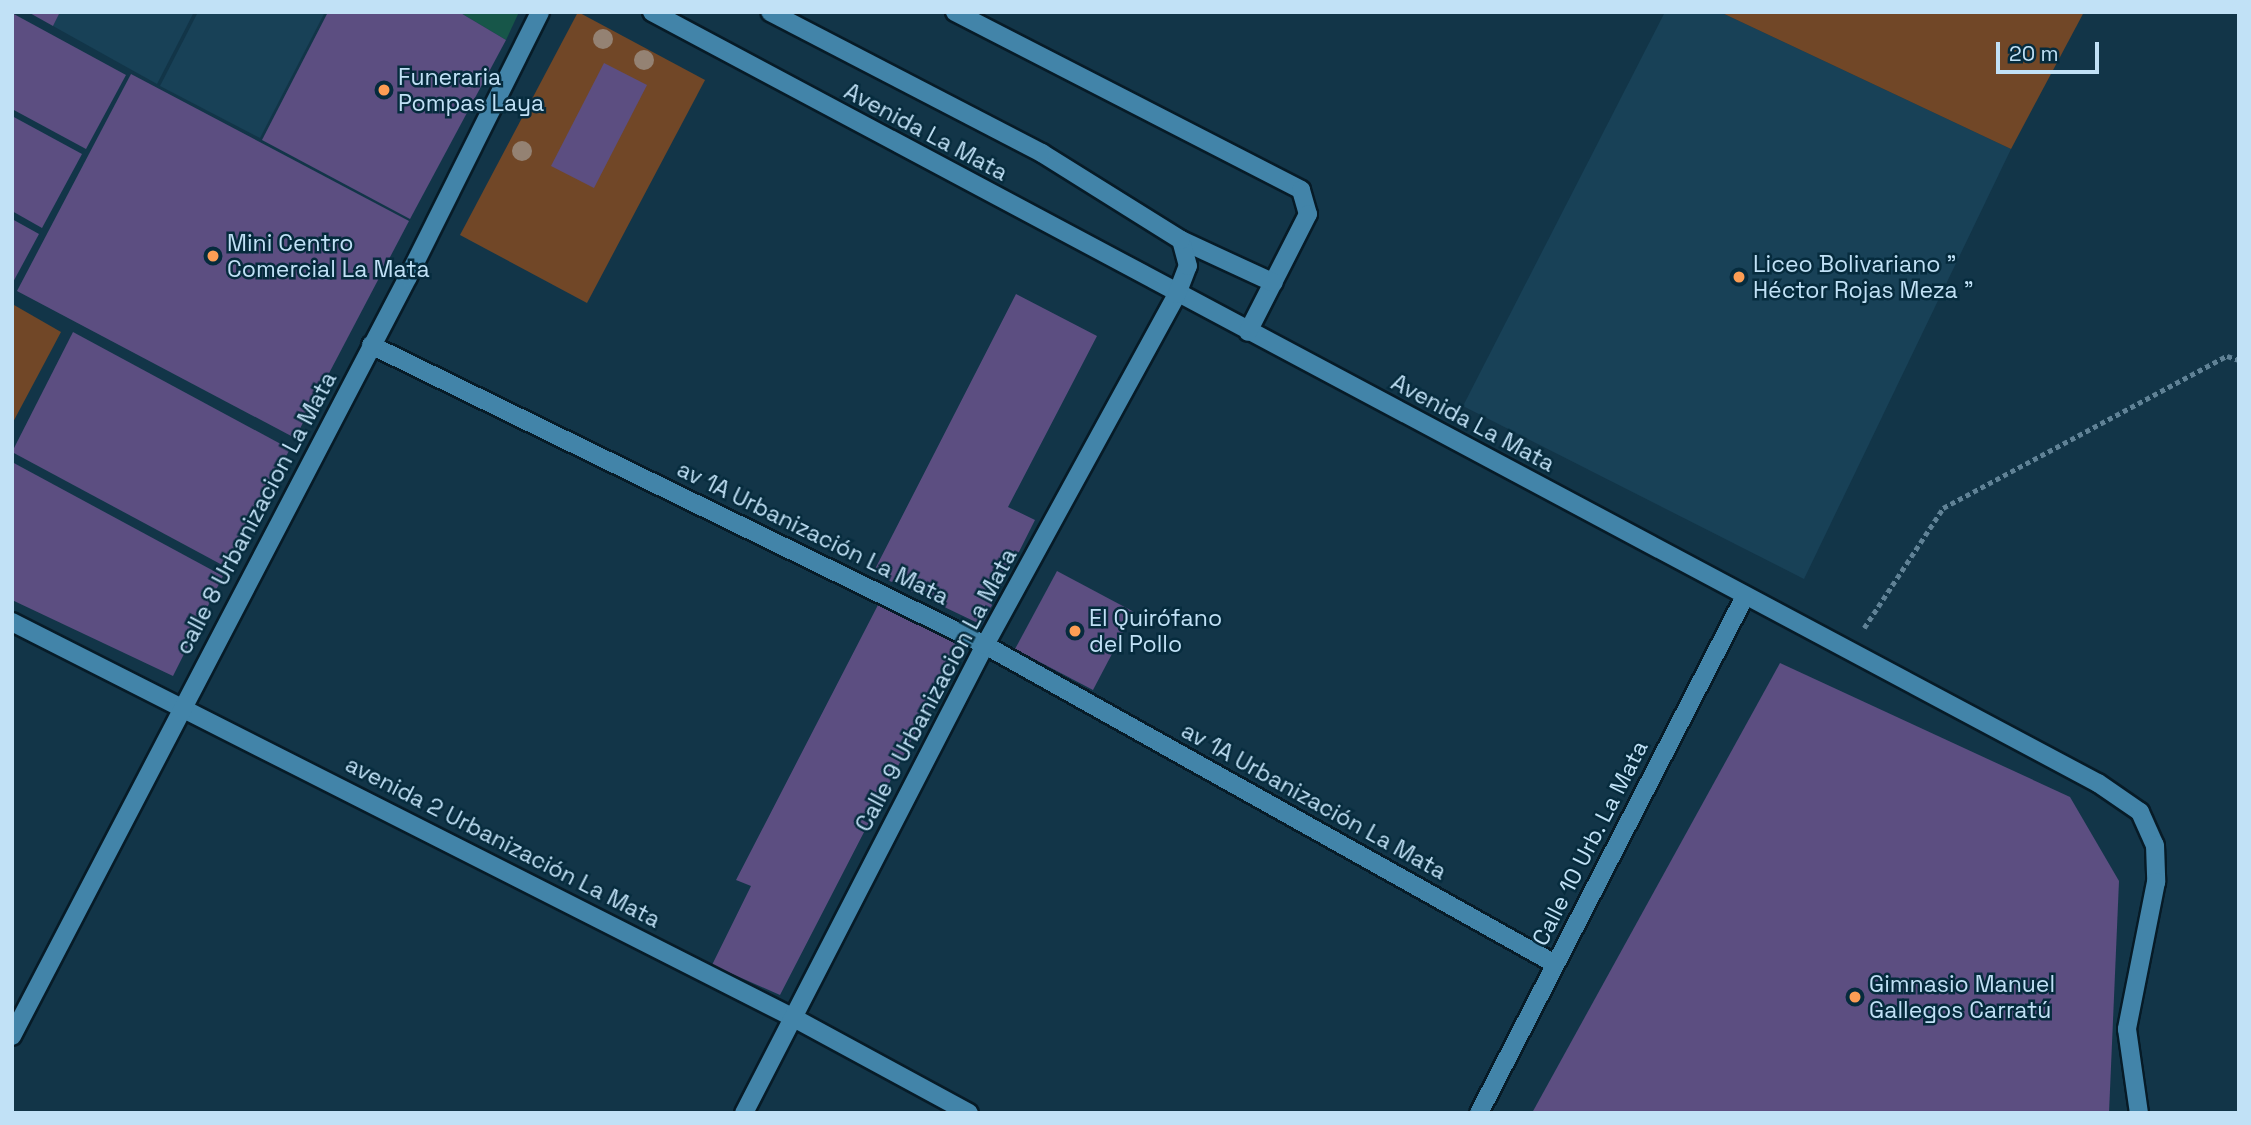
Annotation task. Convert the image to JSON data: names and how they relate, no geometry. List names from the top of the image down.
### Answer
{
  "streets": {
    "street": [
      "Avenida La Mata",
      "calle 8 Urbanizacion La Mata",
      "av 1A Urbanización La Mata",
      "Calle 9 Urbanizacion La Mata",
      "avenida 2 Urbanización La Mata",
      "Calle 10 Urb. La Mata"
    ]
  },
  "crossings": [
    ["Avenida La Mata", "Calle 9 Urbanizacion La Mata"],
    ["Avenida La Mata", "Calle 10 Urb. La Mata"],
    ["calle 8 Urbanizacion La Mata", "av 1A Urbanización La Mata"],
    ["calle 8 Urbanizacion La Mata", "avenida 2 Urbanización La Mata"],
    ["av 1A Urbanización La Mata", "Calle 9 Urbanizacion La Mata"],
    ["av 1A Urbanización La Mata", "Calle 10 Urb. La Mata"],
    ["Calle 9 Urbanizacion La Mata", "avenida 2 Urbanización La Mata"]
  ],
  "places": [
    "Funeraria Pompas Laya",
    "Mini Centro Comercial La Mata",
    "Liceo Bolivariano \" Héctor Rojas Meza \"",
    "El Quirófano del Pollo",
    "Gimnasio Manuel Gallegos Carratú"
  ],
  "scale_bar": "20 m"
}
